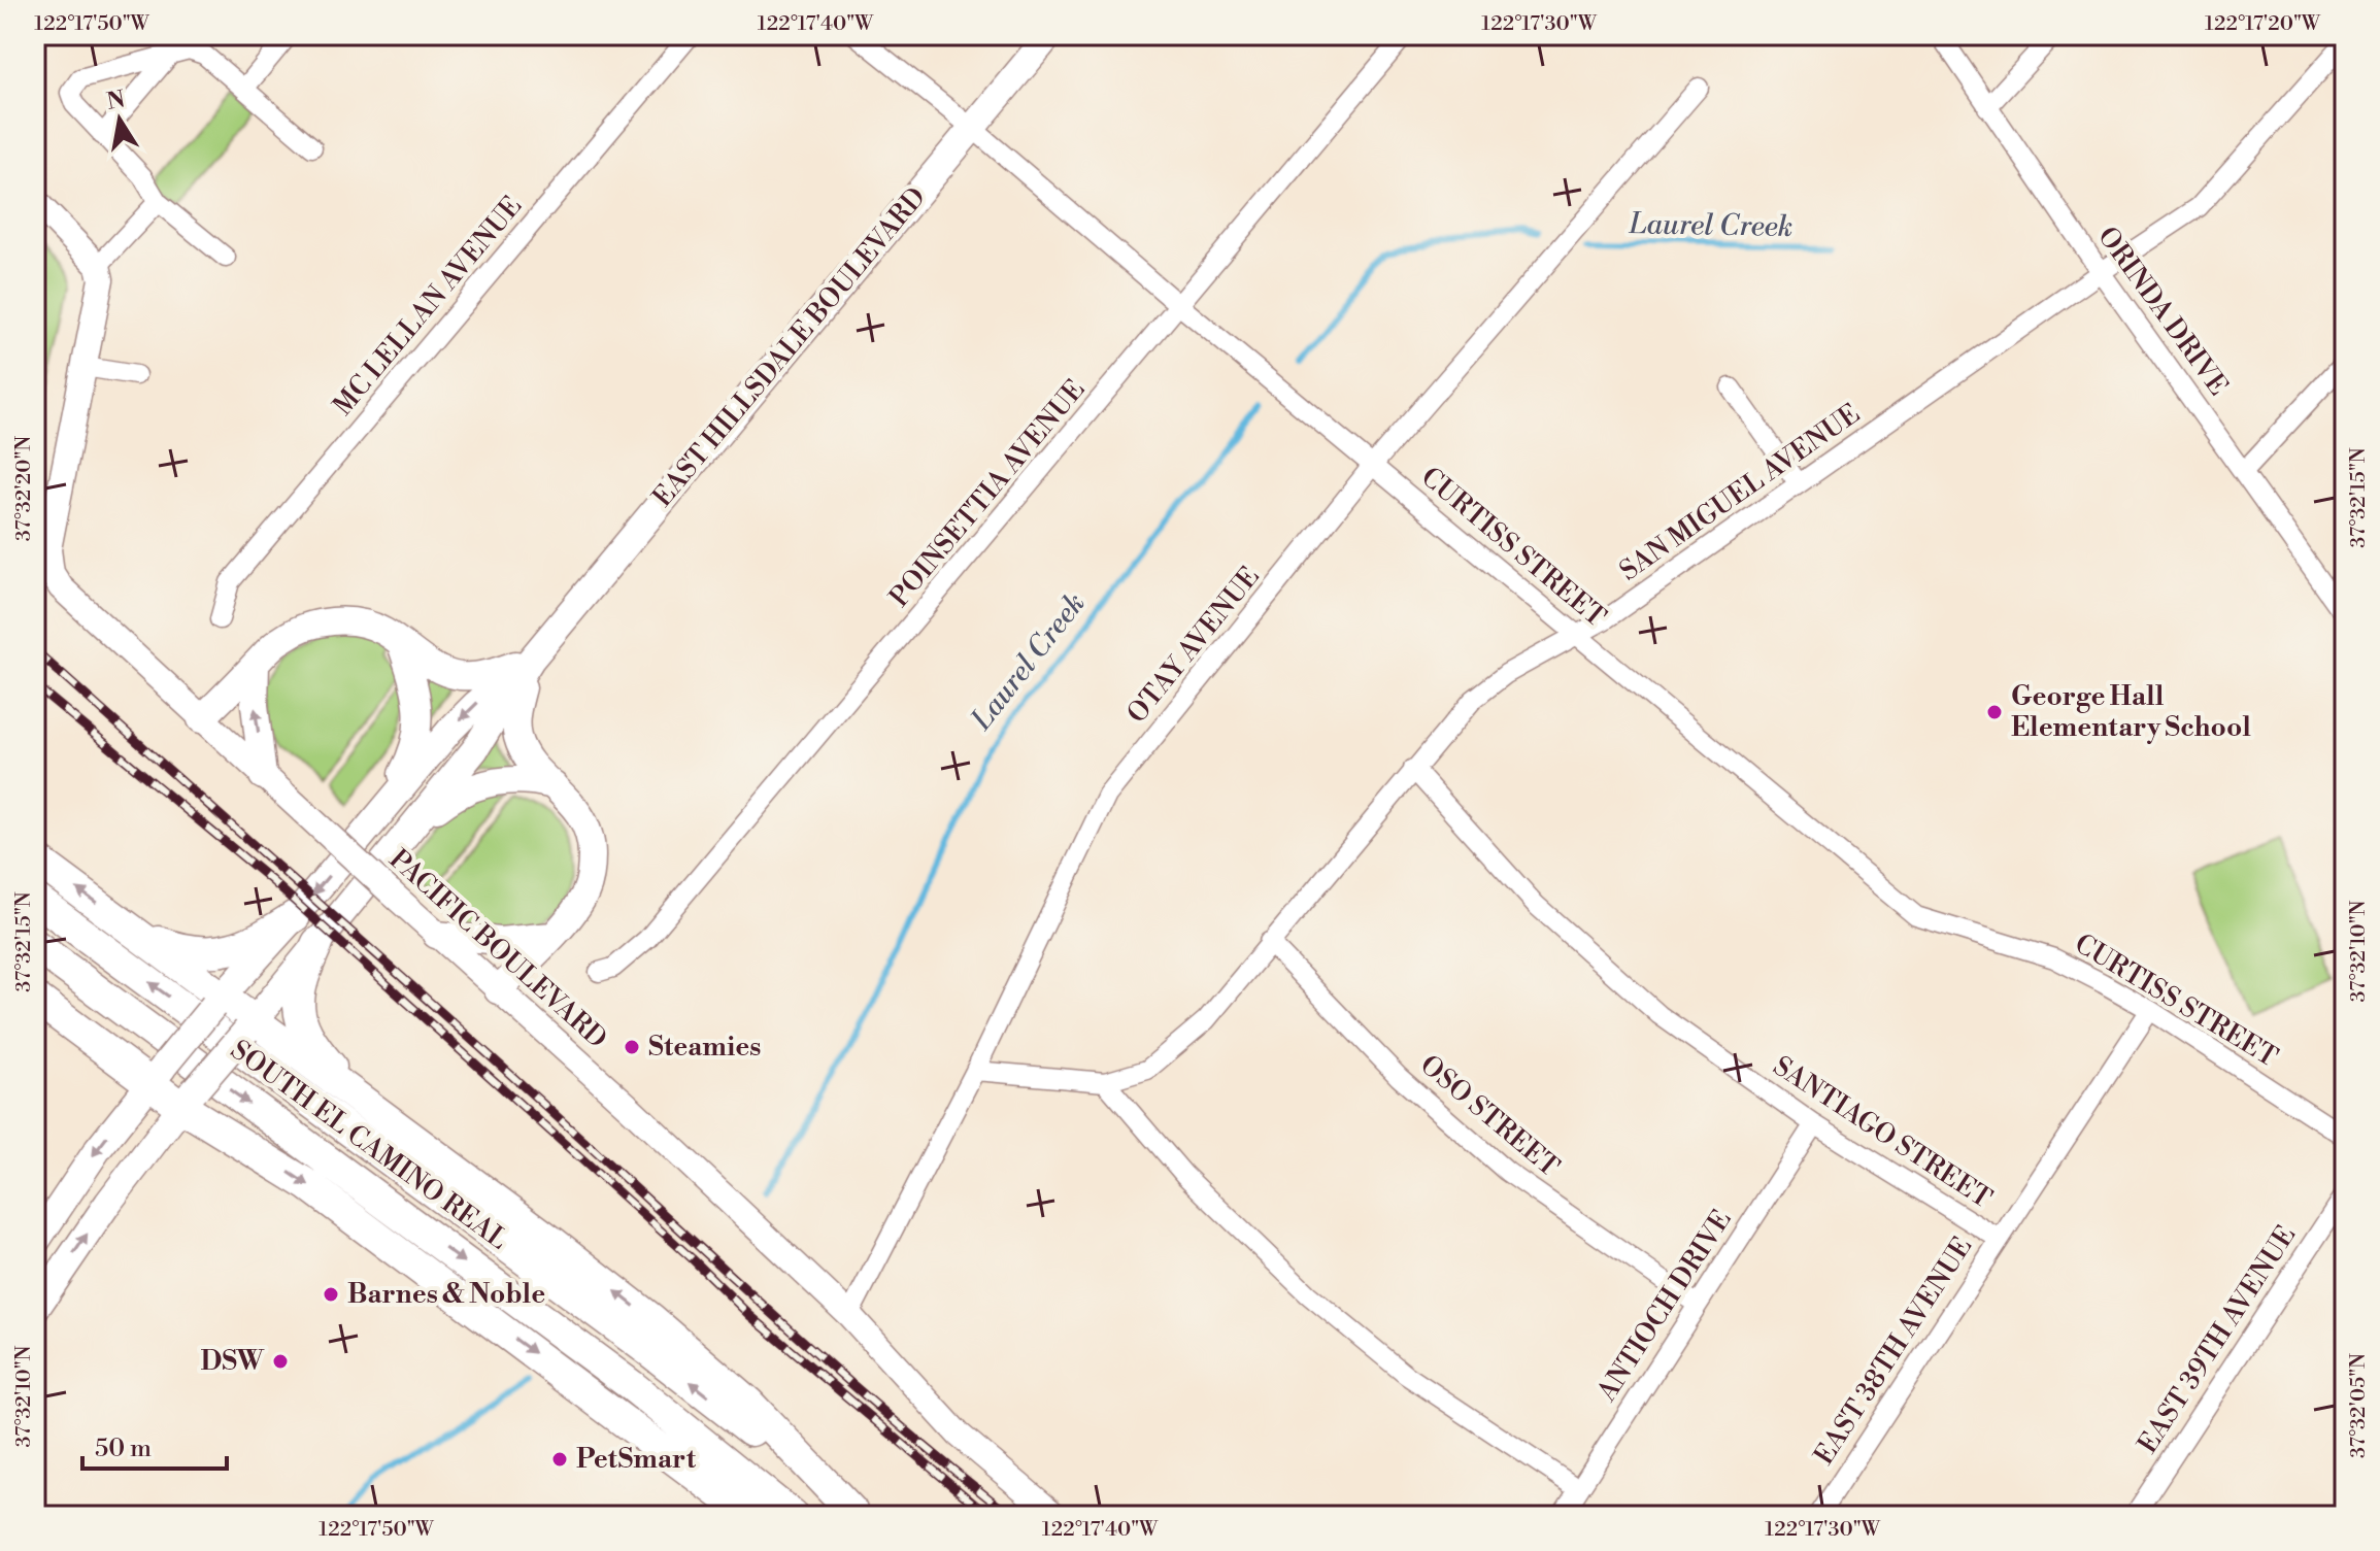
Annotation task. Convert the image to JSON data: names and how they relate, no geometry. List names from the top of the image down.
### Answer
{
  "streets": {
    "main road": ["EAST HILLSDALE BOULEVARD", "SOUTH EL CAMINO REAL"],
    "street": [
      "MC LELLAN AVENUE",
      "ORINDA DRIVE",
      "SAN MIGUEL AVENUE",
      "POINSETTIA AVENUE",
      "CURTISS STREET",
      "OTAY AVENUE",
      "PACIFIC BOULEVARD",
      "OSO STREET",
      "SANTIAGO STREET",
      "ANTIOCH DRIVE",
      "EAST 39TH AVENUE",
      "EAST 38TH AVENUE"
    ]
  },
  "crossings": [
    ["ORINDA DRIVE", "SAN MIGUEL AVENUE"],
    ["EAST HILLSDALE BOULEVARD", "CURTISS STREET"],
    ["SAN MIGUEL AVENUE", "CURTISS STREET"],
    ["SAN MIGUEL AVENUE", "OTAY AVENUE"],
    ["SAN MIGUEL AVENUE", "OSO STREET"],
    ["SAN MIGUEL AVENUE", "SANTIAGO STREET"],
    ["POINSETTIA AVENUE", "CURTISS STREET"],
    ["CURTISS STREET", "OTAY AVENUE"],
    ["CURTISS STREET", "EAST 38TH AVENUE"],
    ["OTAY AVENUE", "PACIFIC BOULEVARD"],
    ["OSO STREET", "ANTIOCH DRIVE"],
    ["SANTIAGO STREET", "ANTIOCH DRIVE"],
    ["SANTIAGO STREET", "EAST 38TH AVENUE"]
  ],
  "water": ["Laurel Creek"],
  "places": [
    "George Hall Elementary School",
    "Steamies",
    "Barnes & Noble",
    "DSW",
    "PetSmart"
  ],
  "scale_bar": "50 m",
  "north": "top",
  "coordinates": [
    "122°17'50\"W",
    "122°17'40\"W",
    "122°17'30\"W",
    "122°17'20\"W",
    "37°32'20\"N",
    "37°32'15\"N",
    "37°32'10\"N",
    "37°32'05\"N"
  ]
}
